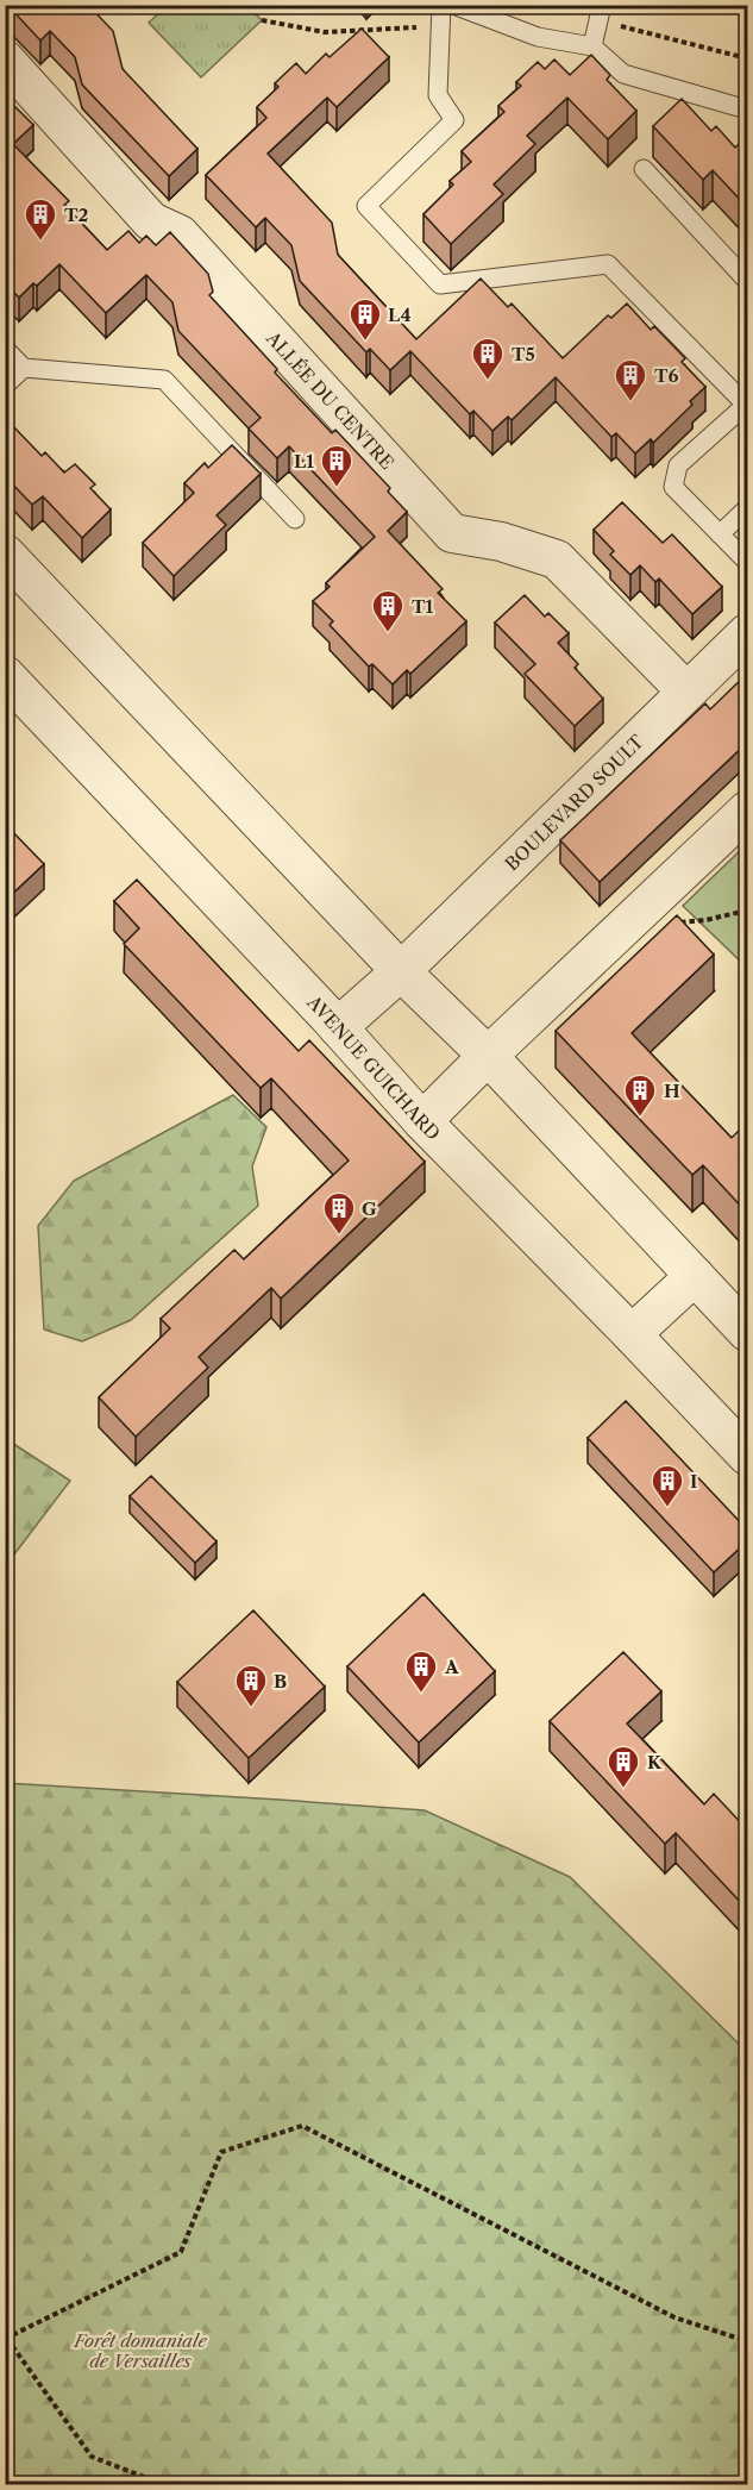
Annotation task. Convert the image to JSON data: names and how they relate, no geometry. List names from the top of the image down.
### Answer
{
  "streets": {
    "street": ["ALLÉE DU CENTRE", "BOULEVARD SOULT", "AVENUE GUICHARD"]
  },
  "crossings": [
    ["ALLÉE DU CENTRE", "BOULEVARD SOULT"],
    ["BOULEVARD SOULT", "AVENUE GUICHARD"]
  ],
  "parks": ["Forêt domaniale de Versailles"],
  "places": {
    "building": [
      "T2",
      "L4",
      "T5",
      "T6",
      "L1",
      "T1",
      "H",
      "G",
      "I",
      "A",
      "B",
      "K"
    ]
  }
}
